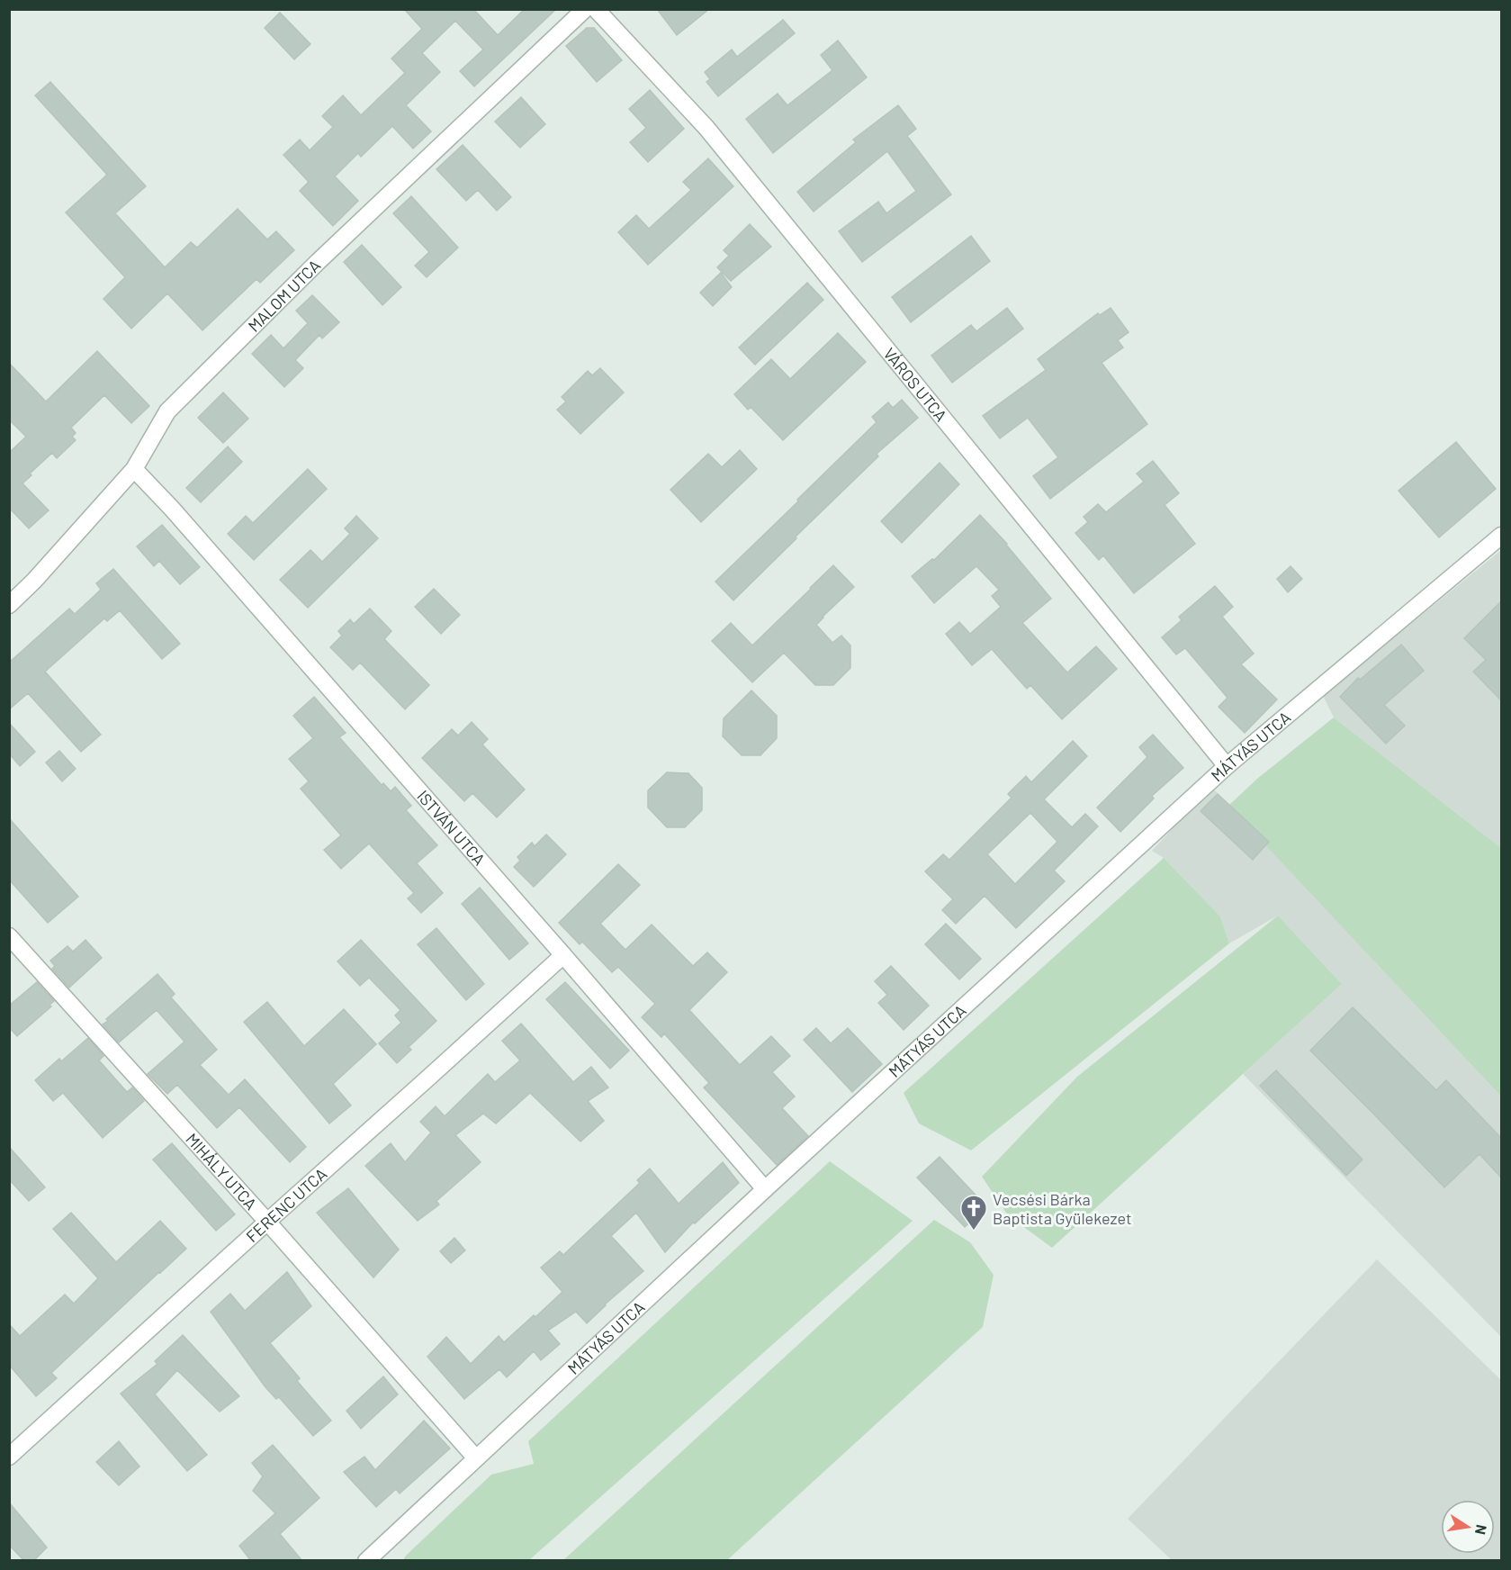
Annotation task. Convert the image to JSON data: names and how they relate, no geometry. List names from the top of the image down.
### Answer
{
  "streets": {
    "street": [
      "MALOM UTCA",
      "VÁROS UTCA",
      "MÁTYÁS UTCA",
      "ISTVÁN UTCA",
      "MIHÁLY UTCA",
      "FERENC UTCA"
    ]
  },
  "crossings": [
    ["MALOM UTCA", "ISTVÁN UTCA"],
    ["VÁROS UTCA", "MÁTYÁS UTCA"],
    ["MÁTYÁS UTCA", "ISTVÁN UTCA"],
    ["MÁTYÁS UTCA", "MIHÁLY UTCA"],
    ["ISTVÁN UTCA", "FERENC UTCA"],
    ["MIHÁLY UTCA", "FERENC UTCA"]
  ],
  "places": {
    "church": ["Vecsési Bárka Baptista Gyülekezet"]
  },
  "north": "right"
}
